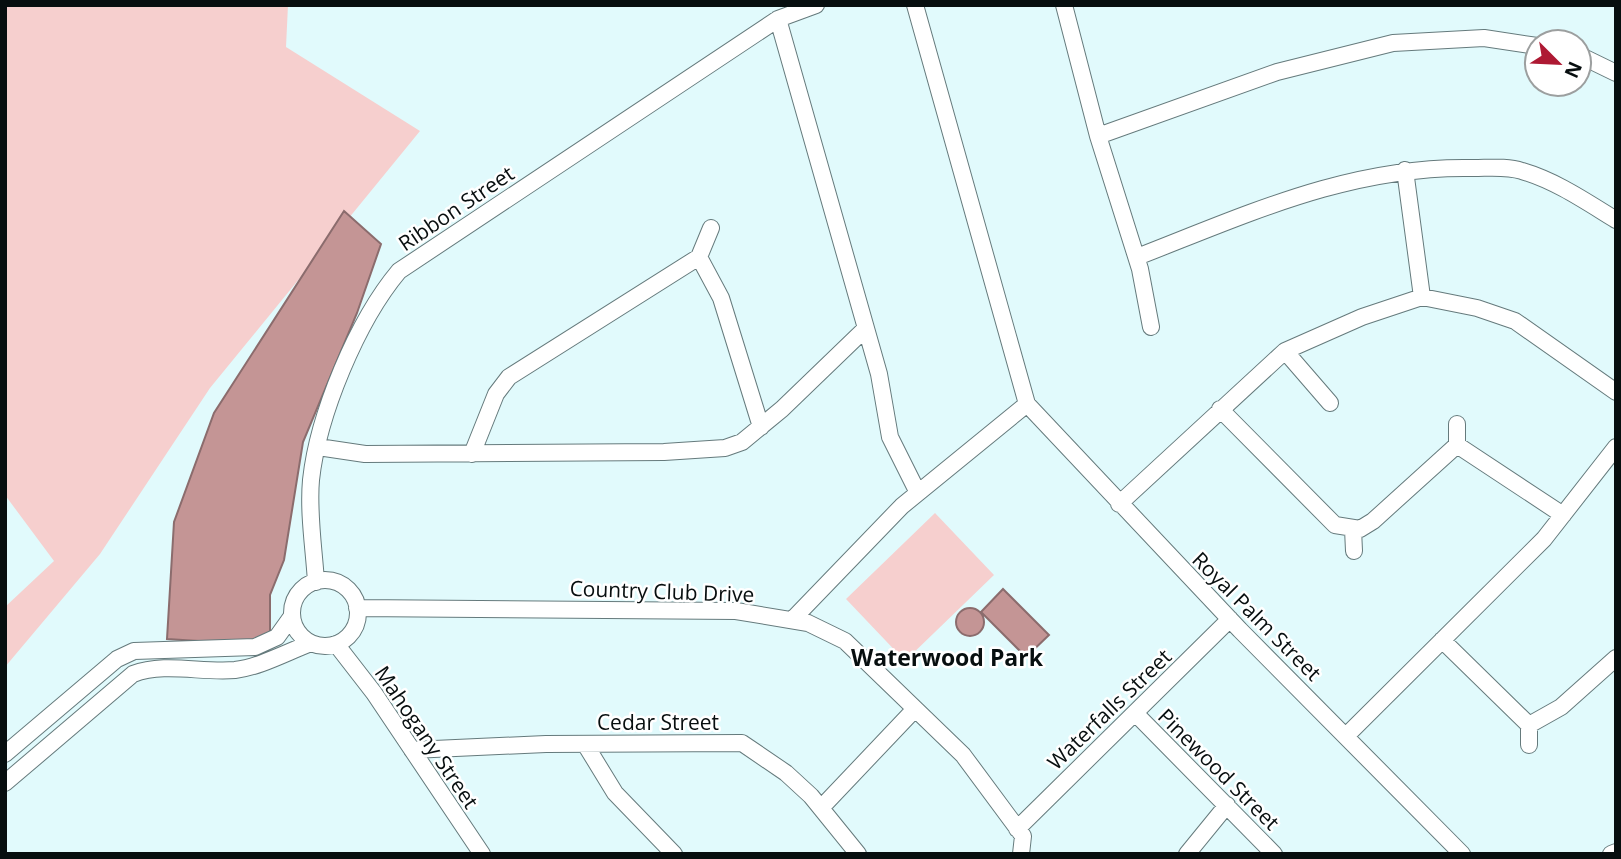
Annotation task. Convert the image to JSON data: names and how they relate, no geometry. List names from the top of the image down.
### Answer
{
  "streets": {
    "street": [
      "Ribbon Street",
      "Country Club Drive",
      "Royal Palm Street",
      "Waterfalls Street",
      "Cedar Street",
      "Mahogany Street",
      "Pinewood Street"
    ]
  },
  "crossings": [
    ["Ribbon Street", "Country Club Drive"],
    ["Ribbon Street", "Mahogany Street"],
    ["Country Club Drive", "Waterfalls Street"],
    ["Country Club Drive", "Mahogany Street"],
    ["Royal Palm Street", "Waterfalls Street"],
    ["Waterfalls Street", "Pinewood Street"],
    ["Cedar Street", "Mahogany Street"]
  ],
  "districts": ["Waterwood Park"],
  "north": "bottom right"
}
